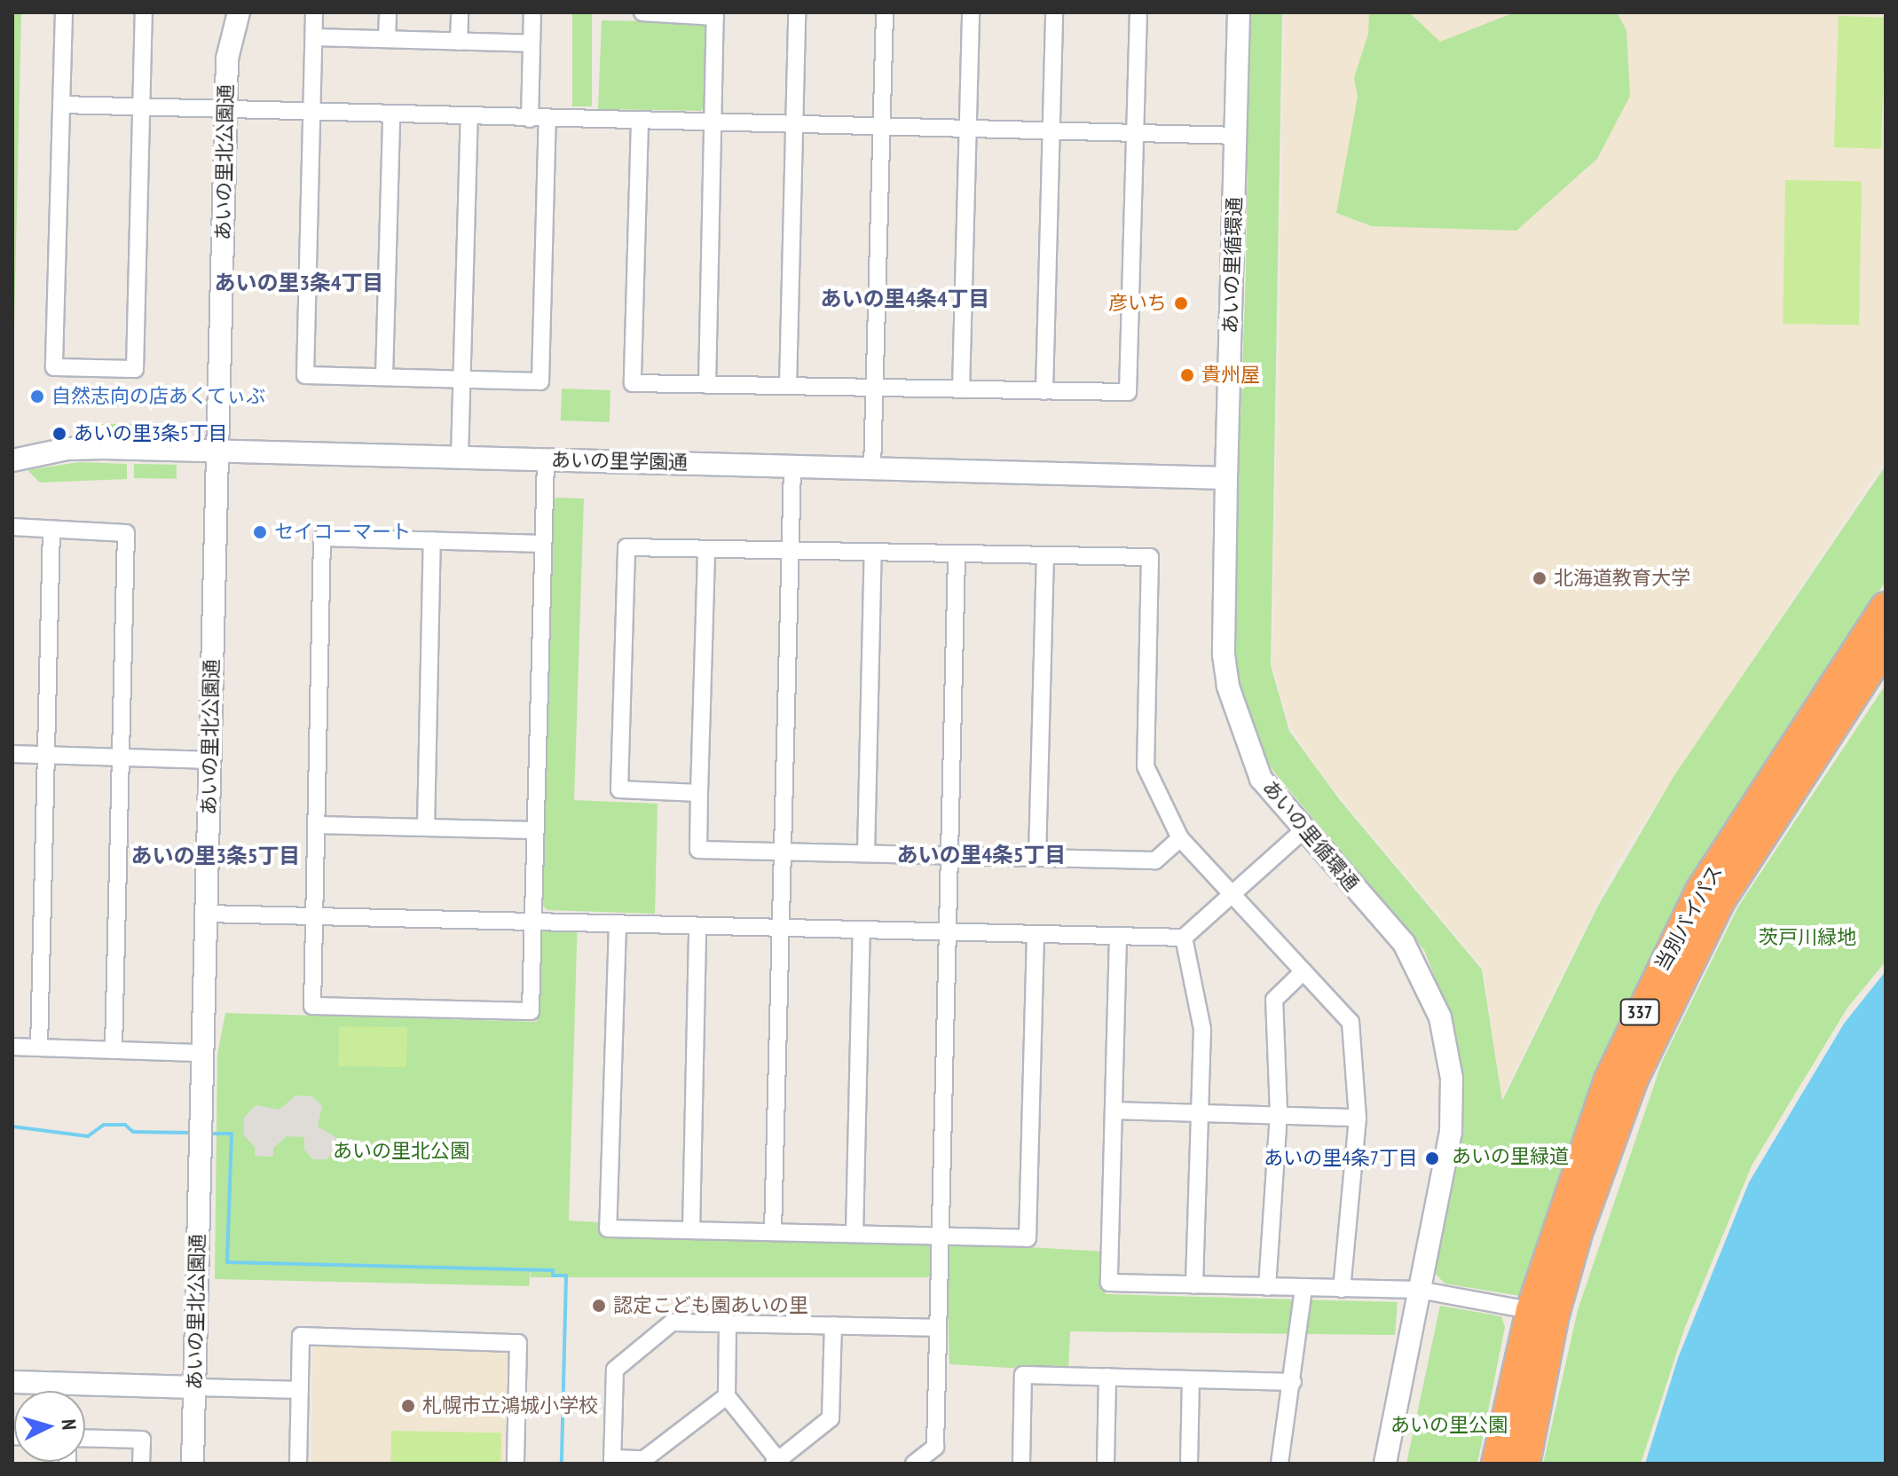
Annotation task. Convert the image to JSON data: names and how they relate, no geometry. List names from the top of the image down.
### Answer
{
  "streets": {
    "highway": ["当別バイパス", "337"],
    "street": ["あいの里北公園通", "あいの里循環通", "あいの里学園通"]
  },
  "crossings": [
    ["あいの里北公園通", "あいの里学園通"],
    ["あいの里循環通", "あいの里学園通"]
  ],
  "districts": [
    "あいの里3条4丁目",
    "あいの里4条4丁目",
    "あいの里4条5丁目",
    "あいの里3条5丁目"
  ],
  "parks": [
    "茨戸川緑地",
    "あいの里北公園",
    "あいの里緑道",
    "あいの里公園"
  ],
  "places": [
    "彦いち",
    "貴州屋",
    "自然志向の店あくてぃぶ",
    "あいの里3条5丁目",
    "セイコーマート",
    "北海道教育大学",
    "あいの里4条7丁目",
    "認定こども園あいの里",
    "札幌市立鴻城小学校"
  ],
  "north": "right"
}
